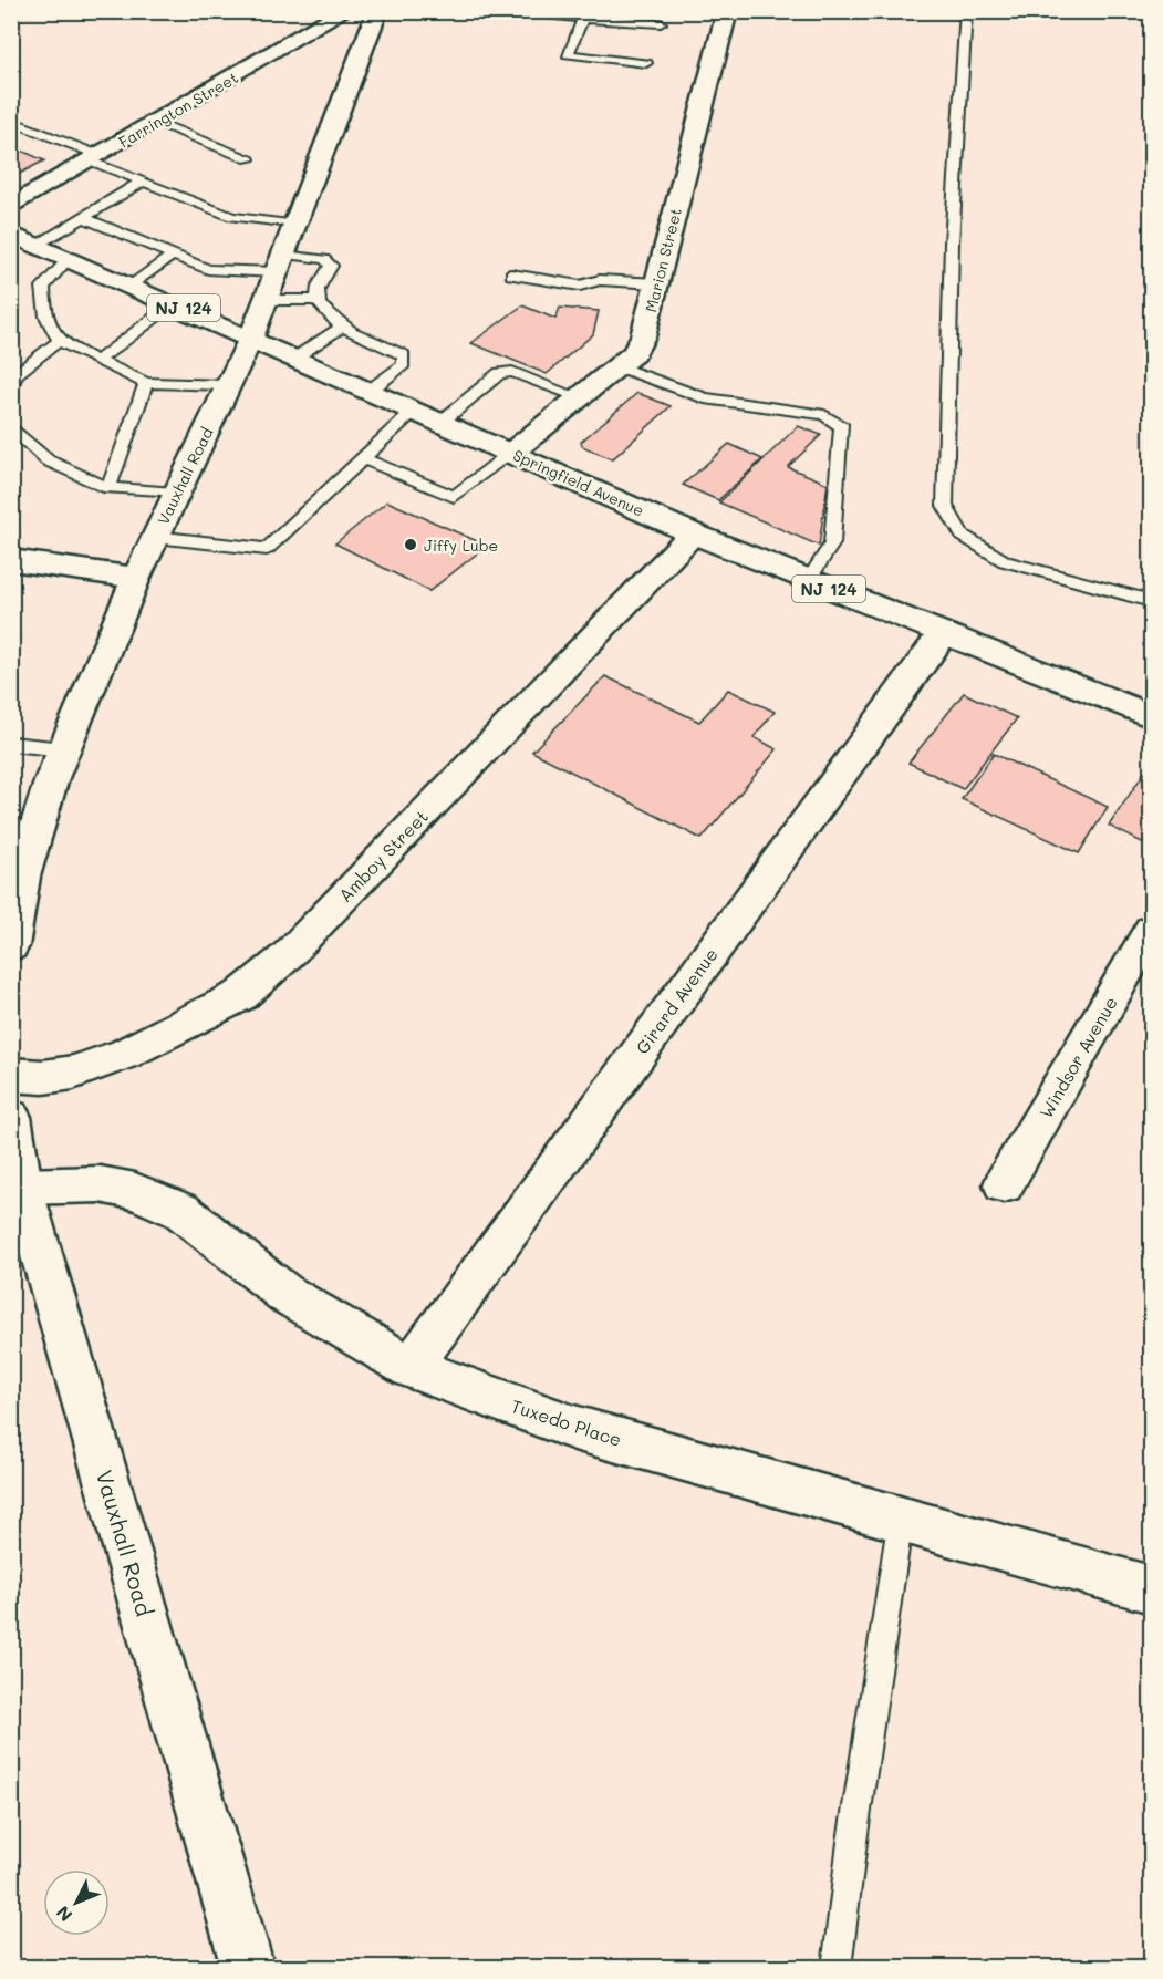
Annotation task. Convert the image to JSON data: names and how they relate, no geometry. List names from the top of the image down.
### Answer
{
  "streets": {
    "street": [
      "Farrington Street",
      "Marion Street",
      "NJ 124",
      "Vauxhall Road",
      "Springfield Avenue",
      "Amboy Street",
      "Girard Avenue",
      "Windsor Avenue",
      "Tuxedo Place"
    ]
  },
  "crossings": [
    ["Marion Street", "Springfield Avenue"],
    ["Vauxhall Road", "Springfield Avenue"],
    ["Vauxhall Road", "Tuxedo Place"],
    ["Springfield Avenue", "Amboy Street"],
    ["Springfield Avenue", "Girard Avenue"],
    ["Girard Avenue", "Tuxedo Place"]
  ],
  "places": ["Jiffy Lube"],
  "north": "bottom left"
}
